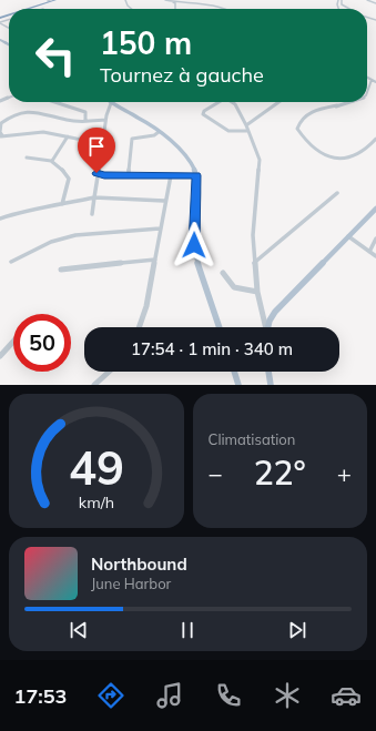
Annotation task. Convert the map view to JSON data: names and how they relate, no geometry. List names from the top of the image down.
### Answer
{
  "page": {
    "turn": ["150 m", "Tournez à gauche"],
    "limit": "50",
    "trip": "17:54 · 1 min · 340 m",
    "tile": "Climatisation",
    "heat": ["−", "22°", "+"],
    "song": ["Northbound", "June Harbor"],
    "tabs": "17:53",
    "gauge": ["49", "km/h"]
  }
}
